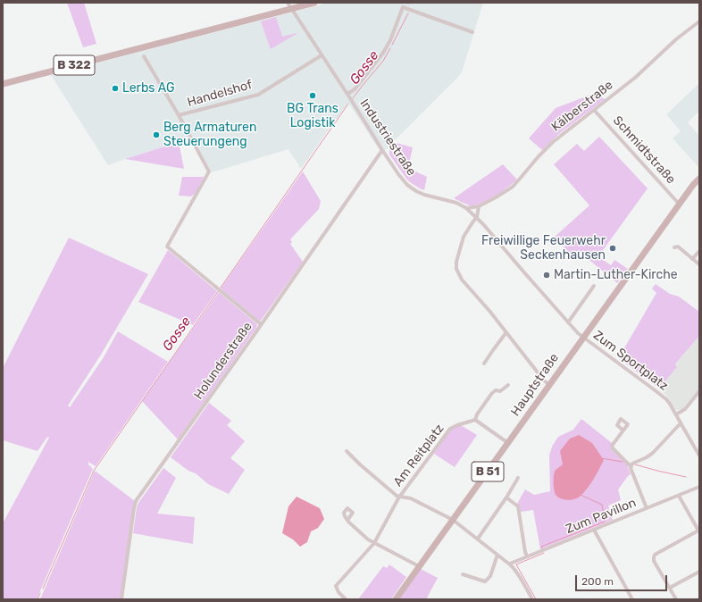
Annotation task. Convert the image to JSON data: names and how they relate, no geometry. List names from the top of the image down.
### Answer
{
  "streets": {
    "main road": ["B 322", "Hauptstraße", "B 51"],
    "street": [
      "Handelshof",
      "Kälberstraße",
      "Industriestraße",
      "Schmidtstraße",
      "Holunderstraße",
      "Zum Sportplatz",
      "Am Reitplatz",
      "Zum Pavillon"
    ]
  },
  "crossings": [
    ["B 322", "Industriestraße"],
    ["Handelshof", "Industriestraße"],
    ["Handelshof", "Holunderstraße"],
    ["Kälberstraße", "Industriestraße"],
    ["Kälberstraße", "Schmidtstraße"],
    ["Industriestraße", "Holunderstraße"],
    ["Industriestraße", "Zum Sportplatz"],
    ["Industriestraße", "Hauptstraße"],
    ["Schmidtstraße", "Hauptstraße"],
    ["Zum Sportplatz", "Hauptstraße"]
  ],
  "water": ["Gosse"],
  "places": [
    "Lerbs AG",
    "BG Trans Logistik",
    "Berg Armaturen Steuerungeng",
    "Freiwillige Feuerwehr Seckenhausen",
    "Martin-Luther-Kirche"
  ],
  "scale_bar": "200 m"
}
